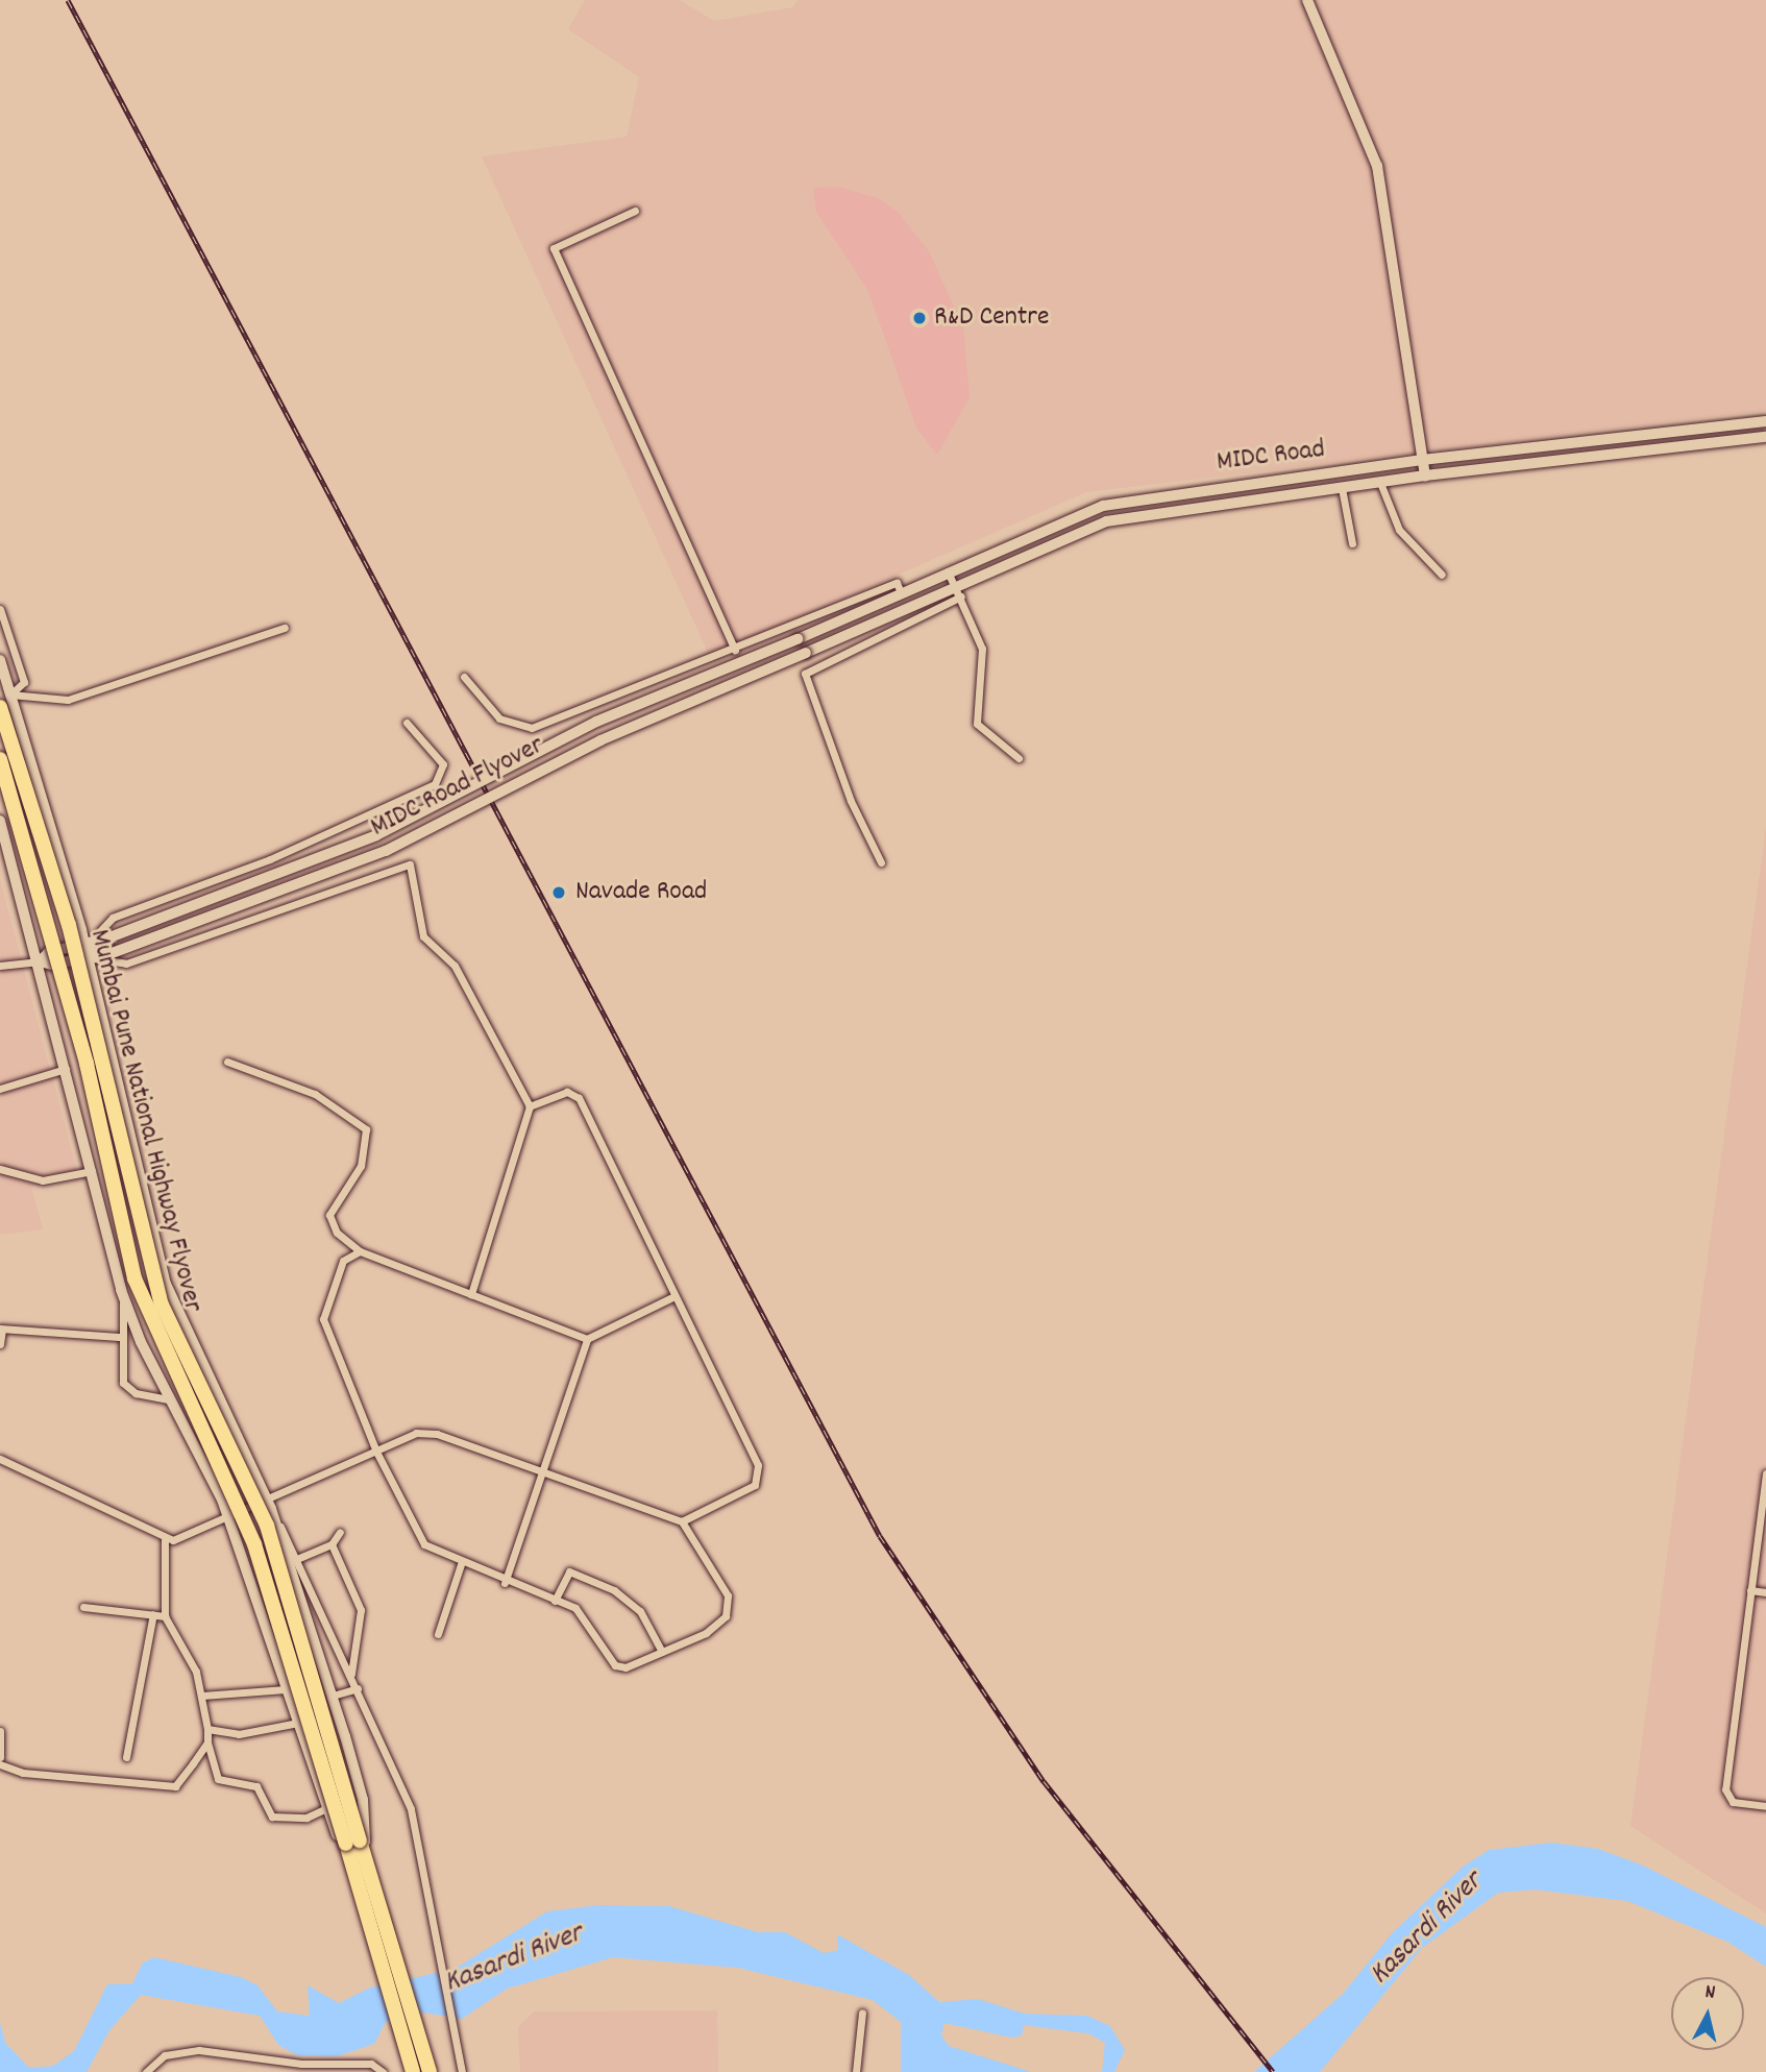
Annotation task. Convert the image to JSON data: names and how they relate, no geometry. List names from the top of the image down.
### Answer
{
  "streets": {
    "highway": ["Mumbai Pune National Highway Flyover"],
    "main road": ["MIDC Road", "MIDC Road Flyover"]
  },
  "crossings": [
    ["MIDC Road", "MIDC Road Flyover"]
  ],
  "water": ["Kasardi River"],
  "places": ["R&D Centre", "Navade Road"],
  "north": "top"
}
